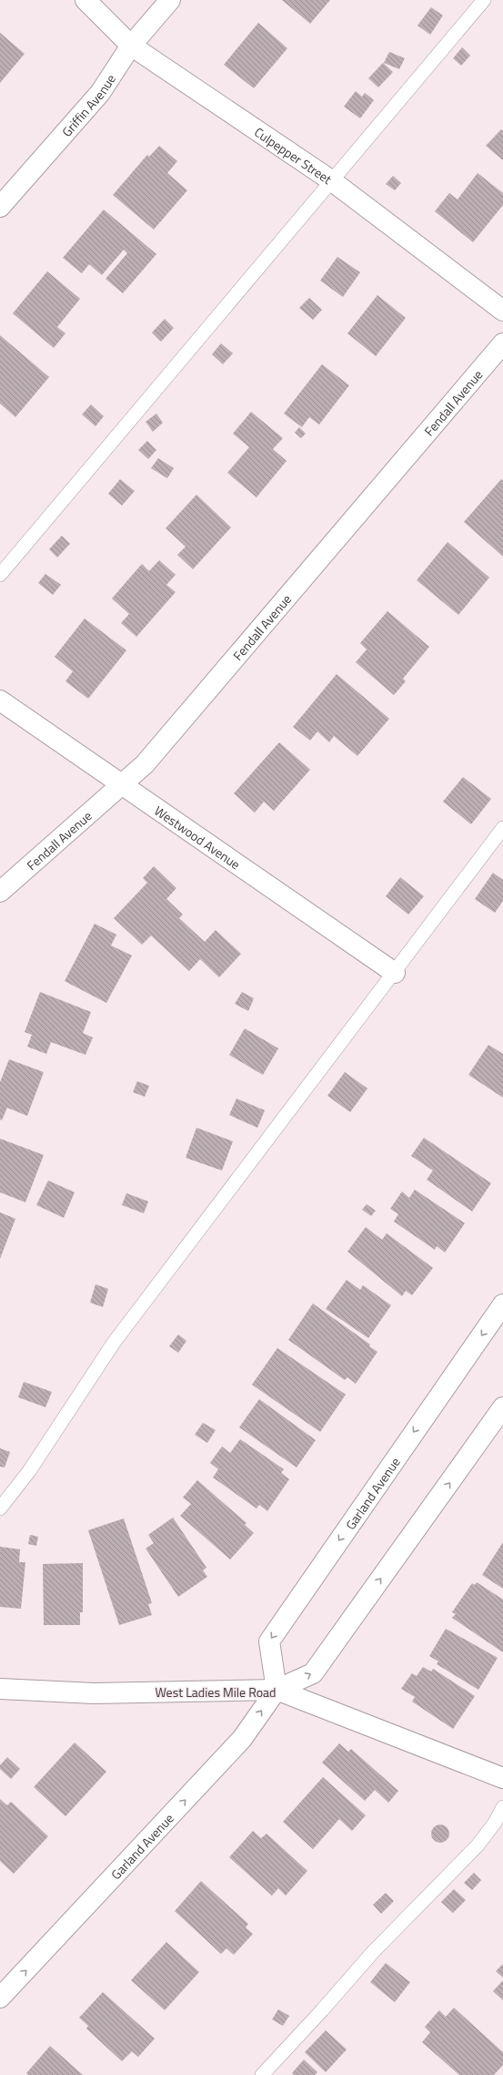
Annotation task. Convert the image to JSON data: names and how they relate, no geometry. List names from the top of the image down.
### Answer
{
  "streets": {
    "street": [
      "Griffin Avenue",
      "Culpepper Street",
      "Fendall Avenue",
      "Westwood Avenue",
      "Garland Avenue",
      "West Ladies Mile Road"
    ]
  },
  "crossings": [
    ["Griffin Avenue", "Culpepper Street"],
    ["Fendall Avenue", "Westwood Avenue"],
    ["Garland Avenue", "West Ladies Mile Road"]
  ]
}
